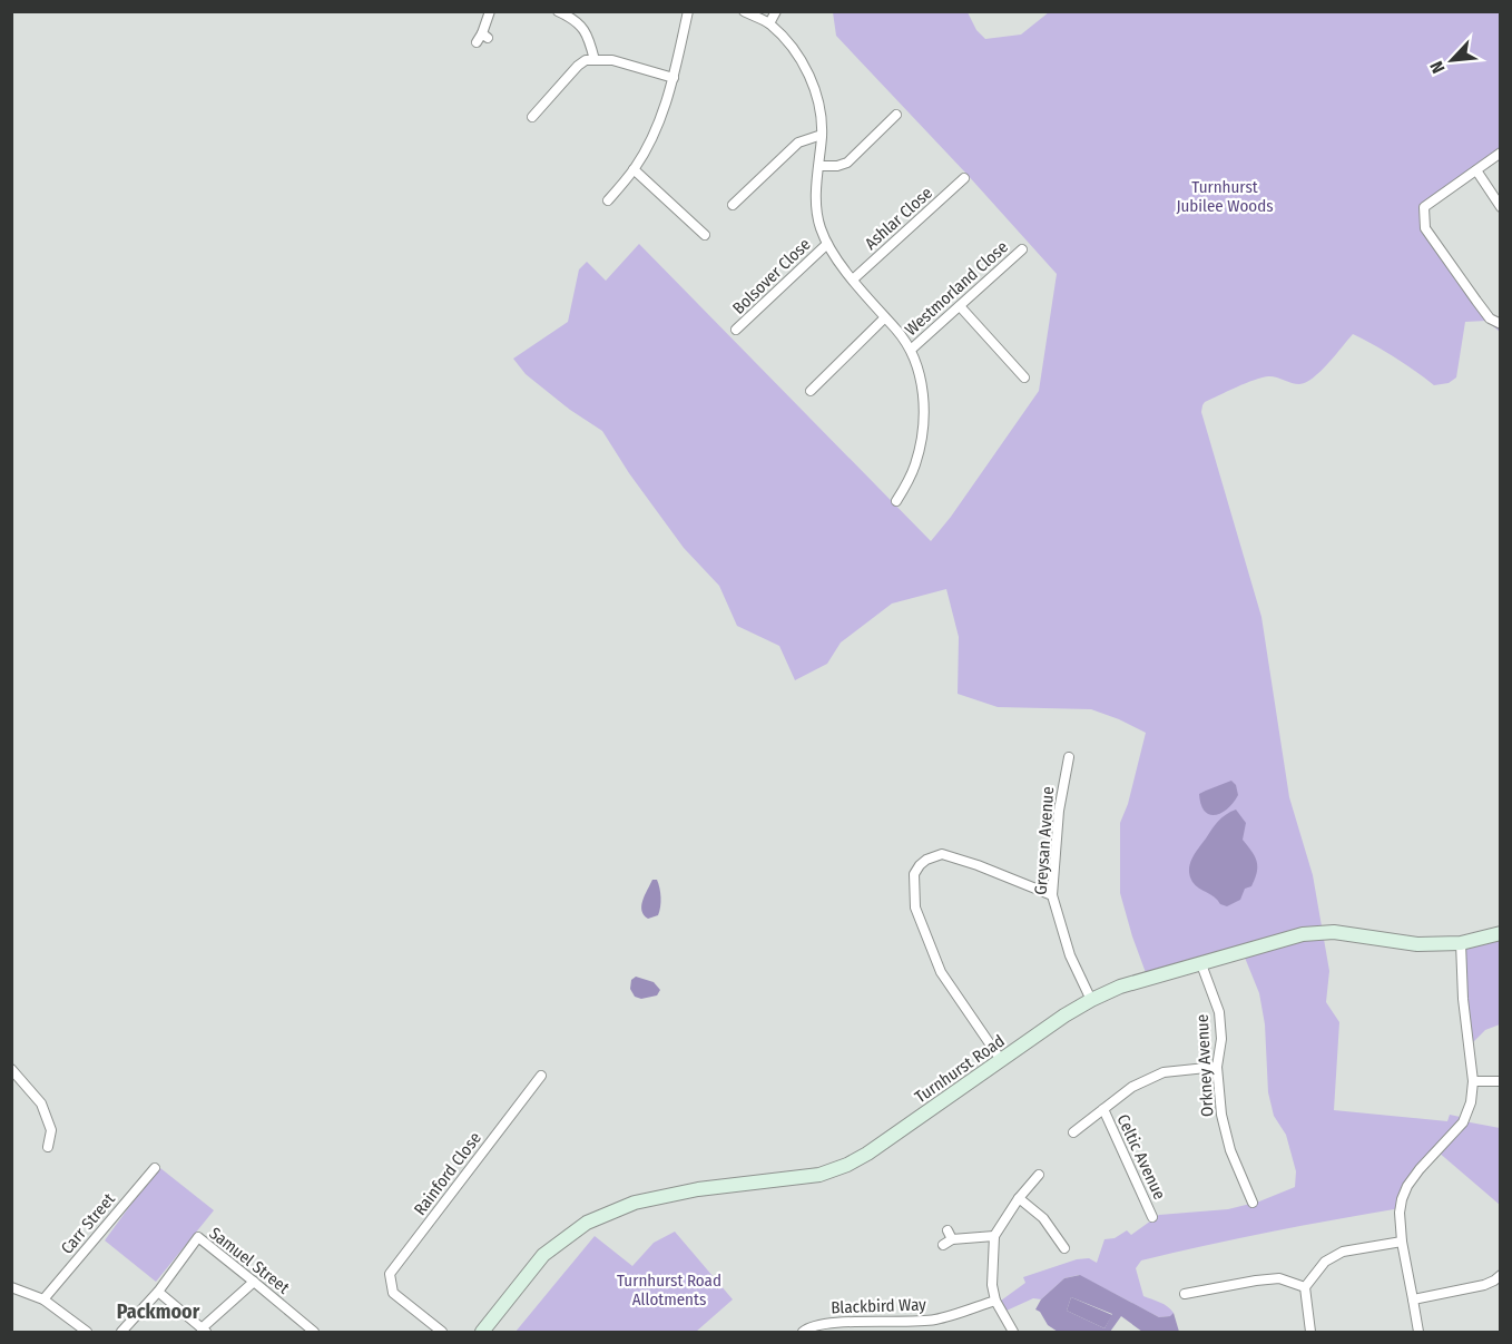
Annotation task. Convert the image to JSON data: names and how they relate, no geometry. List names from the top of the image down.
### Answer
{
  "streets": {
    "street": [
      "Ashlar Close",
      "Bolsover Close",
      "Westmorland Close",
      "Greysan Avenue",
      "Orkney Avenue",
      "Turnhurst Road",
      "Celtic Avenue",
      "Rainford Close",
      "Carr Street",
      "Samuel Street",
      "Blackbird Way"
    ]
  },
  "crossings": [
    ["Greysan Avenue", "Turnhurst Road"],
    ["Orkney Avenue", "Turnhurst Road"]
  ],
  "districts": ["Packmoor"],
  "parks": ["Turnhurst Jubilee Woods", "Turnhurst Road Allotments"],
  "north": "bottom left"
}
